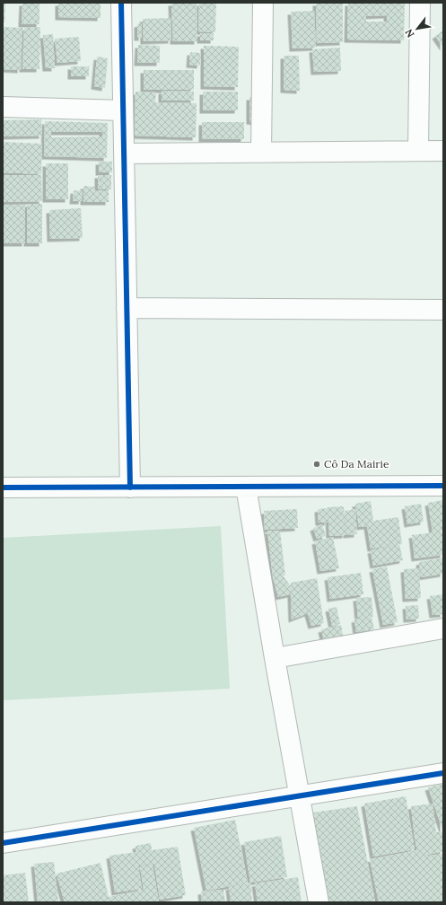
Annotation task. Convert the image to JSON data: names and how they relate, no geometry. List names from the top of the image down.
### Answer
{
  "places": ["Cô Da Mairie"],
  "north": "bottom left"
}
